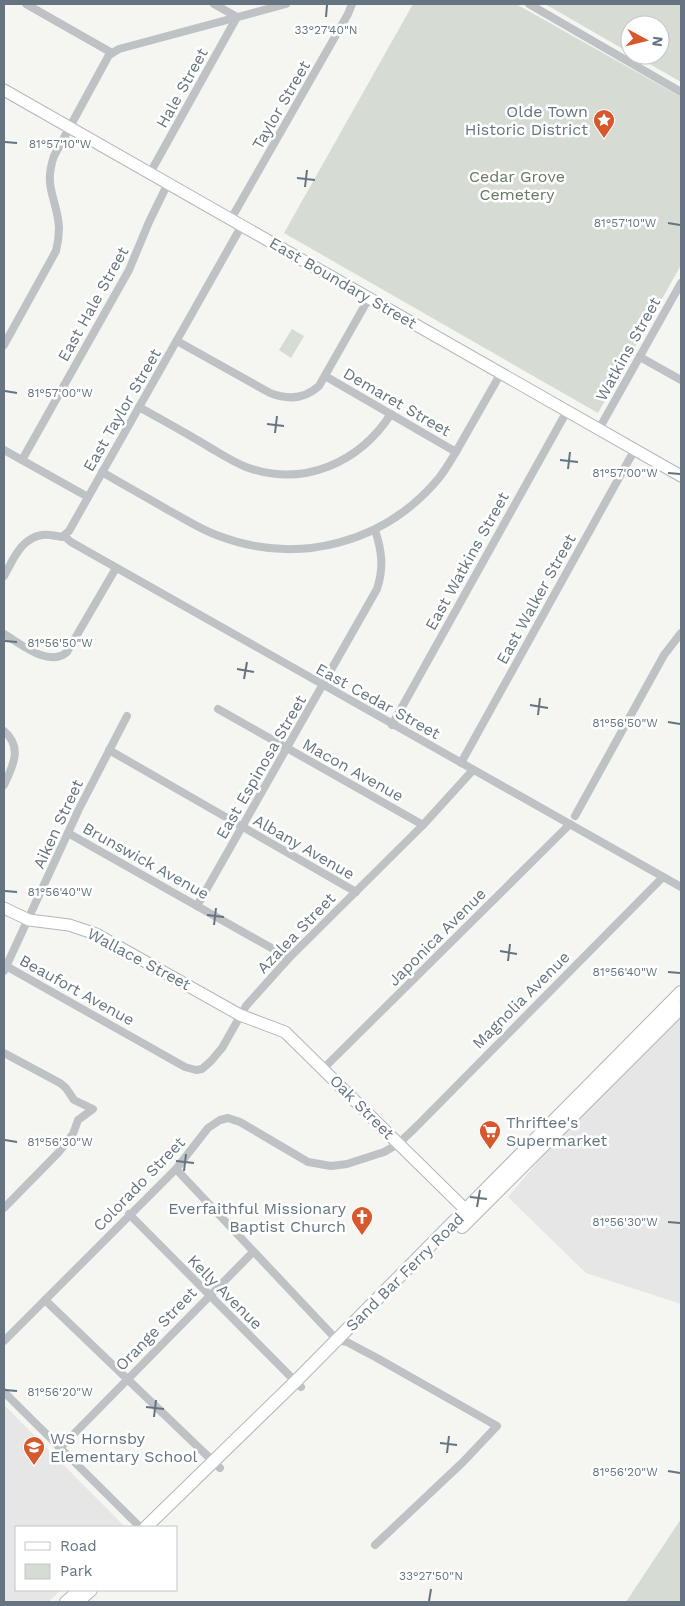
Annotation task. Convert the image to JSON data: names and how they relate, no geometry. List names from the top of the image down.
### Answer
{
  "streets": {
    "main road": [
      "East Boundary Street",
      "Wallace Street",
      "Oak Street",
      "Sand Bar Ferry Road"
    ],
    "street": [
      "Hale Street",
      "Taylor Street",
      "East Hale Street",
      "Watkins Street",
      "Demaret Street",
      "East Taylor Street",
      "East Watkins Street",
      "East Walker Street",
      "East Cedar Street",
      "East Espinosa Street",
      "Macon Avenue",
      "Aiken Street",
      "Albany Avenue",
      "Brunswick Avenue",
      "Azalea Street",
      "Japonica Avenue",
      "Beaufort Avenue",
      "Magnolia Avenue",
      "Colorado Street",
      "Kelly Avenue",
      "Orange Street"
    ]
  },
  "crossings": [
    ["Hale Street", "East Boundary Street"],
    ["Taylor Street", "East Boundary Street"],
    ["East Boundary Street", "East Hale Street"],
    ["East Boundary Street", "Watkins Street"],
    ["East Boundary Street", "East Taylor Street"],
    ["East Boundary Street", "East Watkins Street"],
    ["East Boundary Street", "East Walker Street"],
    ["East Taylor Street", "East Cedar Street"],
    ["East Watkins Street", "East Cedar Street"],
    ["East Walker Street", "East Cedar Street"],
    ["East Cedar Street", "East Espinosa Street"],
    ["East Cedar Street", "Azalea Street"],
    ["East Cedar Street", "Japonica Avenue"],
    ["East Cedar Street", "Magnolia Avenue"],
    ["East Espinosa Street", "Macon Avenue"],
    ["East Espinosa Street", "Albany Avenue"],
    ["East Espinosa Street", "Brunswick Avenue"],
    ["Macon Avenue", "Azalea Street"],
    ["Aiken Street", "Albany Avenue"],
    ["Aiken Street", "Brunswick Avenue"],
    ["Aiken Street", "Wallace Street"],
    ["Aiken Street", "Beaufort Avenue"],
    ["Albany Avenue", "Azalea Street"],
    ["Brunswick Avenue", "Azalea Street"],
    ["Azalea Street", "Wallace Street"],
    ["Azalea Street", "Beaufort Avenue"],
    ["Azalea Street", "Oak Street"],
    ["Japonica Avenue", "Oak Street"],
    ["Wallace Street", "Oak Street"],
    ["Magnolia Avenue", "Oak Street"],
    ["Magnolia Avenue", "Colorado Street"],
    ["Oak Street", "Colorado Street"],
    ["Oak Street", "Sand Bar Ferry Road"],
    ["Colorado Street", "Kelly Avenue"],
    ["Sand Bar Ferry Road", "Kelly Avenue"],
    ["Kelly Avenue", "Orange Street"]
  ],
  "parks": ["Cedar Grove Cemetery"],
  "places": {
    "place": ["Olde Town Historic District"],
    "supermarket": ["Thriftee's Supermarket"],
    "church": ["Everfaithful Missionary Baptist Church"],
    "school or university": ["WS Hornsby Elementary School"]
  },
  "legend": ["Road", "Park"],
  "north": "right",
  "coordinates": [
    "33°27'40\"N",
    "81°57'10\"W",
    "81°57'00\"W",
    "81°56'50\"W",
    "81°56'40\"W",
    "81°56'30\"W",
    "81°56'20\"W",
    "33°27'50\"N"
  ]
}
